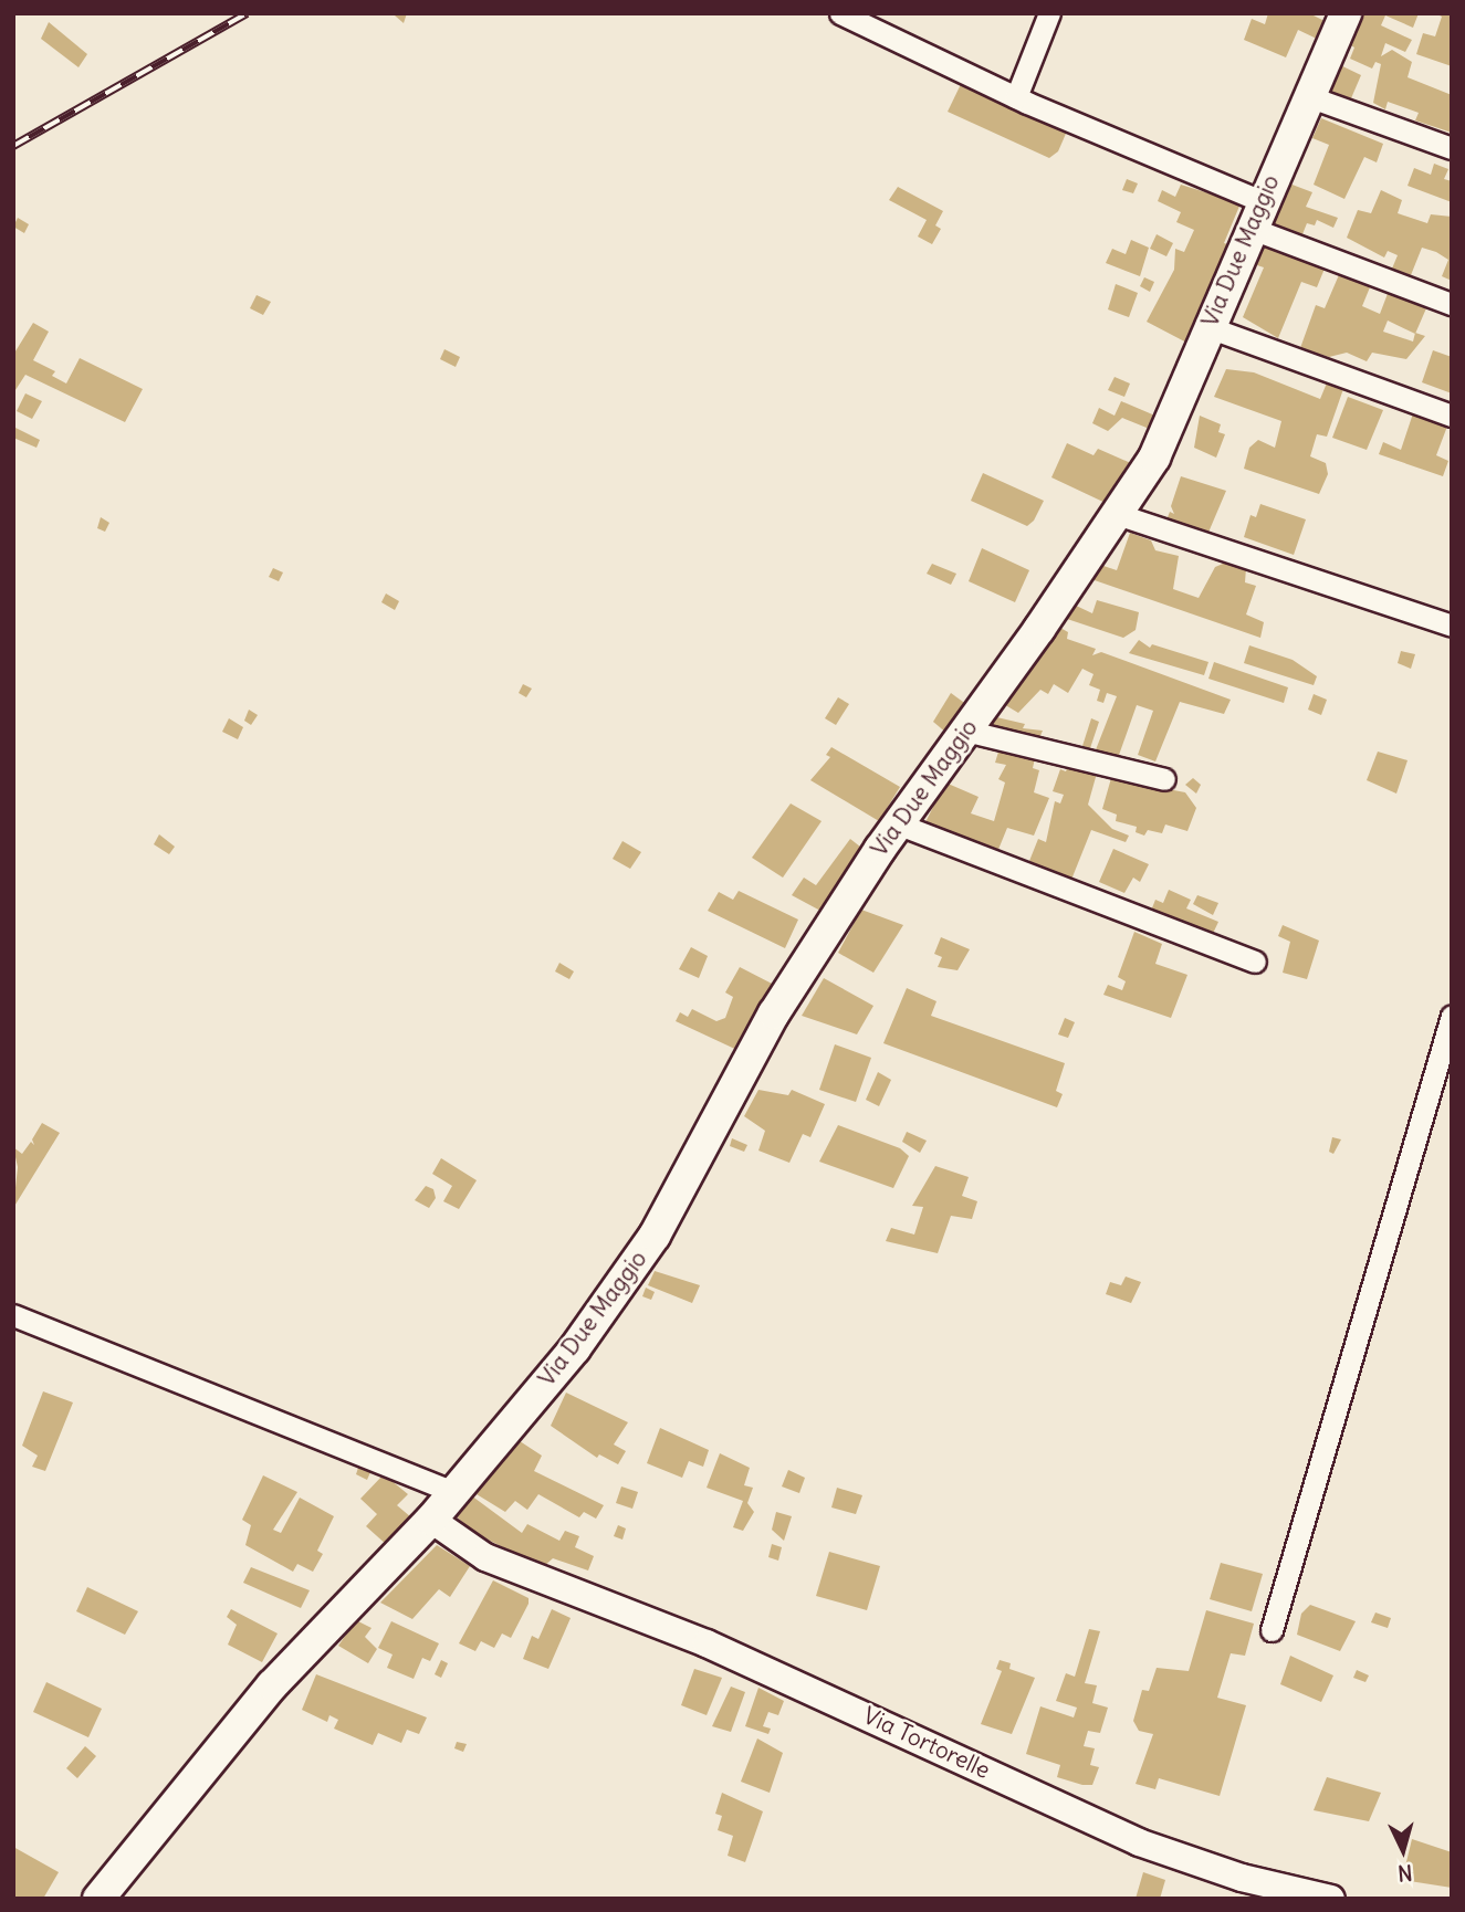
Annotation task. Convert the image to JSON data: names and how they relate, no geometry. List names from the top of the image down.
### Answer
{
  "streets": {
    "main road": ["Via Due Maggio"],
    "street": ["Via Tortorelle"]
  },
  "crossings": [
    ["Via Due Maggio", "Via Tortorelle"]
  ],
  "north": "bottom"
}
